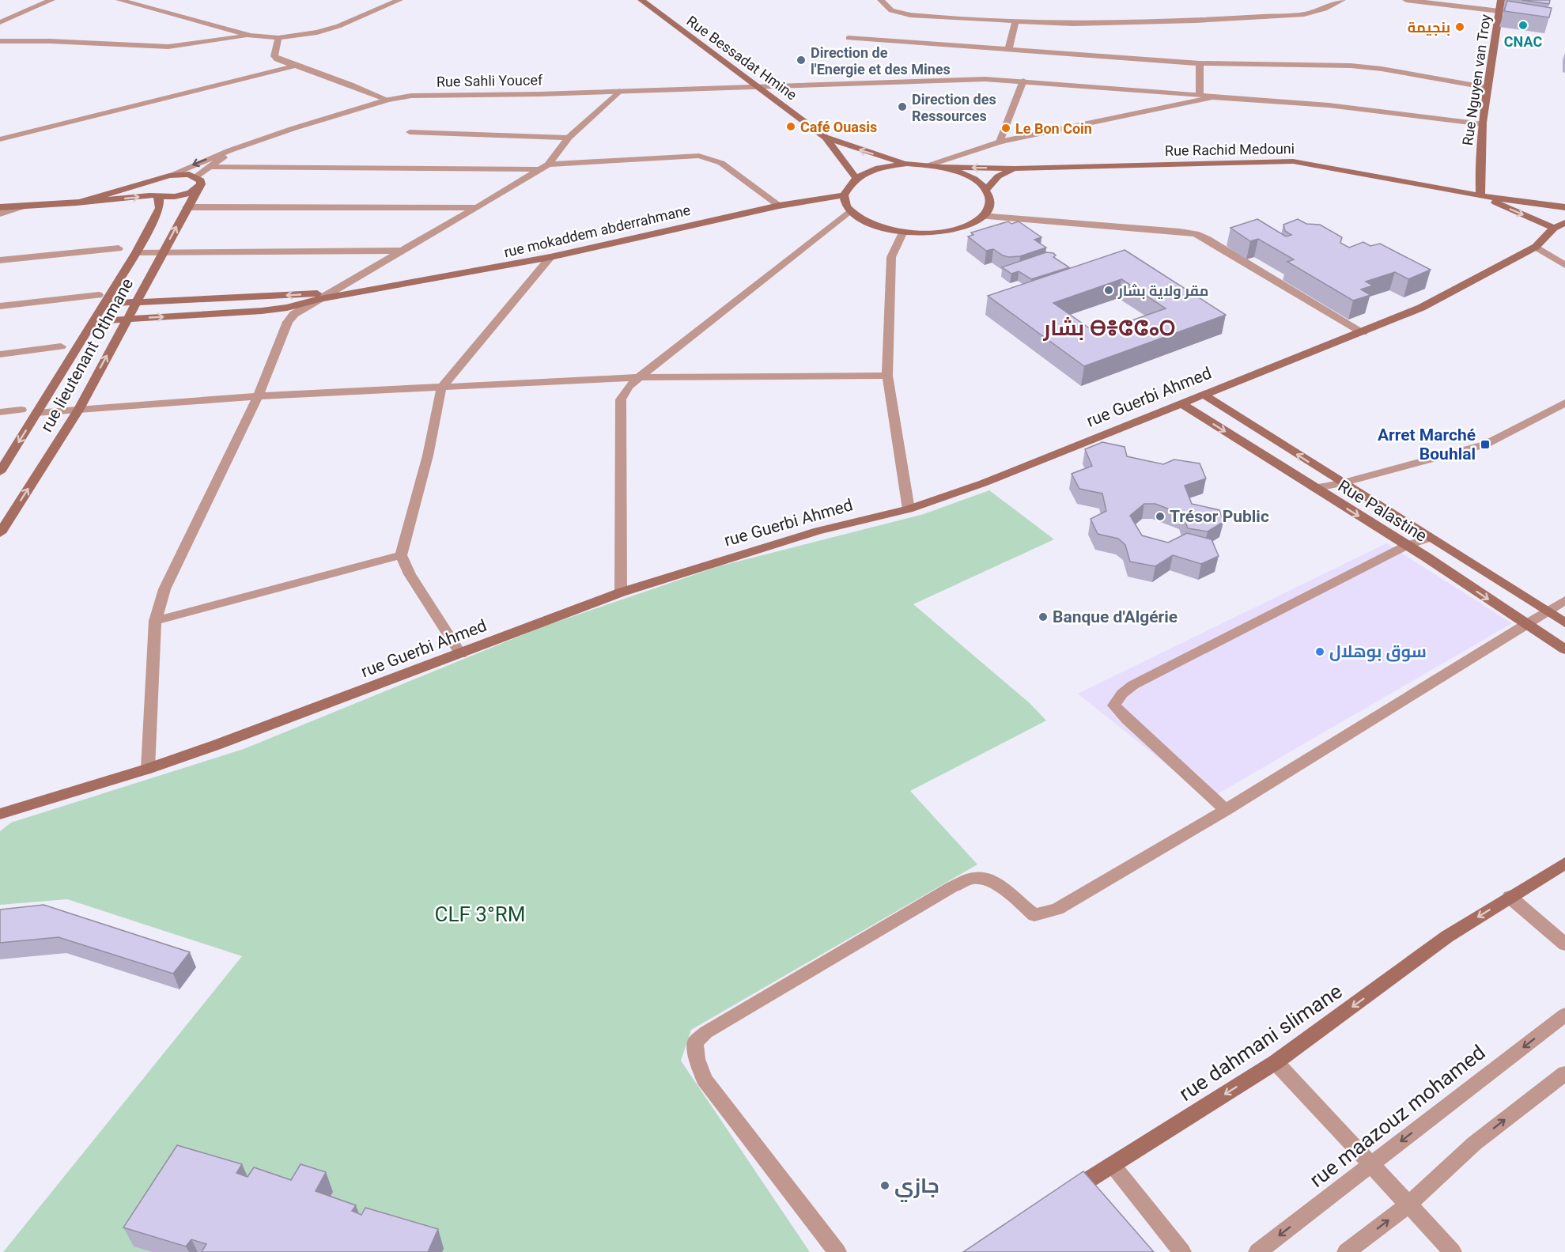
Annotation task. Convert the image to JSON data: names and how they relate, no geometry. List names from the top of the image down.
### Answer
{
  "streets": {
    "main road": [
      "Rue Bessadat Hmine",
      "Rue Nguyen van Troy",
      "Rue Rachid Medouni",
      "rue mokaddem abderrahmane",
      "rue lieutenant Othmane",
      "rue Guerbi Ahmed",
      "Rue Palastine",
      "rue dahmani slimane"
    ],
    "street": ["Rue Sahli Youcef", "rue maazouz mohamed"]
  },
  "crossings": [
    ["Rue Bessadat Hmine", "Rue Sahli Youcef"],
    ["Rue Nguyen van Troy", "Rue Rachid Medouni"],
    ["rue mokaddem abderrahmane", "rue lieutenant Othmane"],
    ["rue Guerbi Ahmed", "Rue Palastine"]
  ],
  "one_way": ["rue dahmani slimane"],
  "districts": ["بشار ⴱⴻⵛⵛⴰⵔ"],
  "parks": ["CLF 3°RM"],
  "places": {
    "other": [
      "CNAC",
      "بنجيمة",
      "Direction de l'Energie et des Mines",
      "Direction des Ressources",
      "Café Ouasis",
      "Le Bon Coin",
      "مقر ولاية بشار",
      "Trésor Public",
      "Banque d'Algérie",
      "سوق بوهلال",
      "جازي"
    ],
    "transit": ["Arret Marché Bouhlal"]
  }
}
